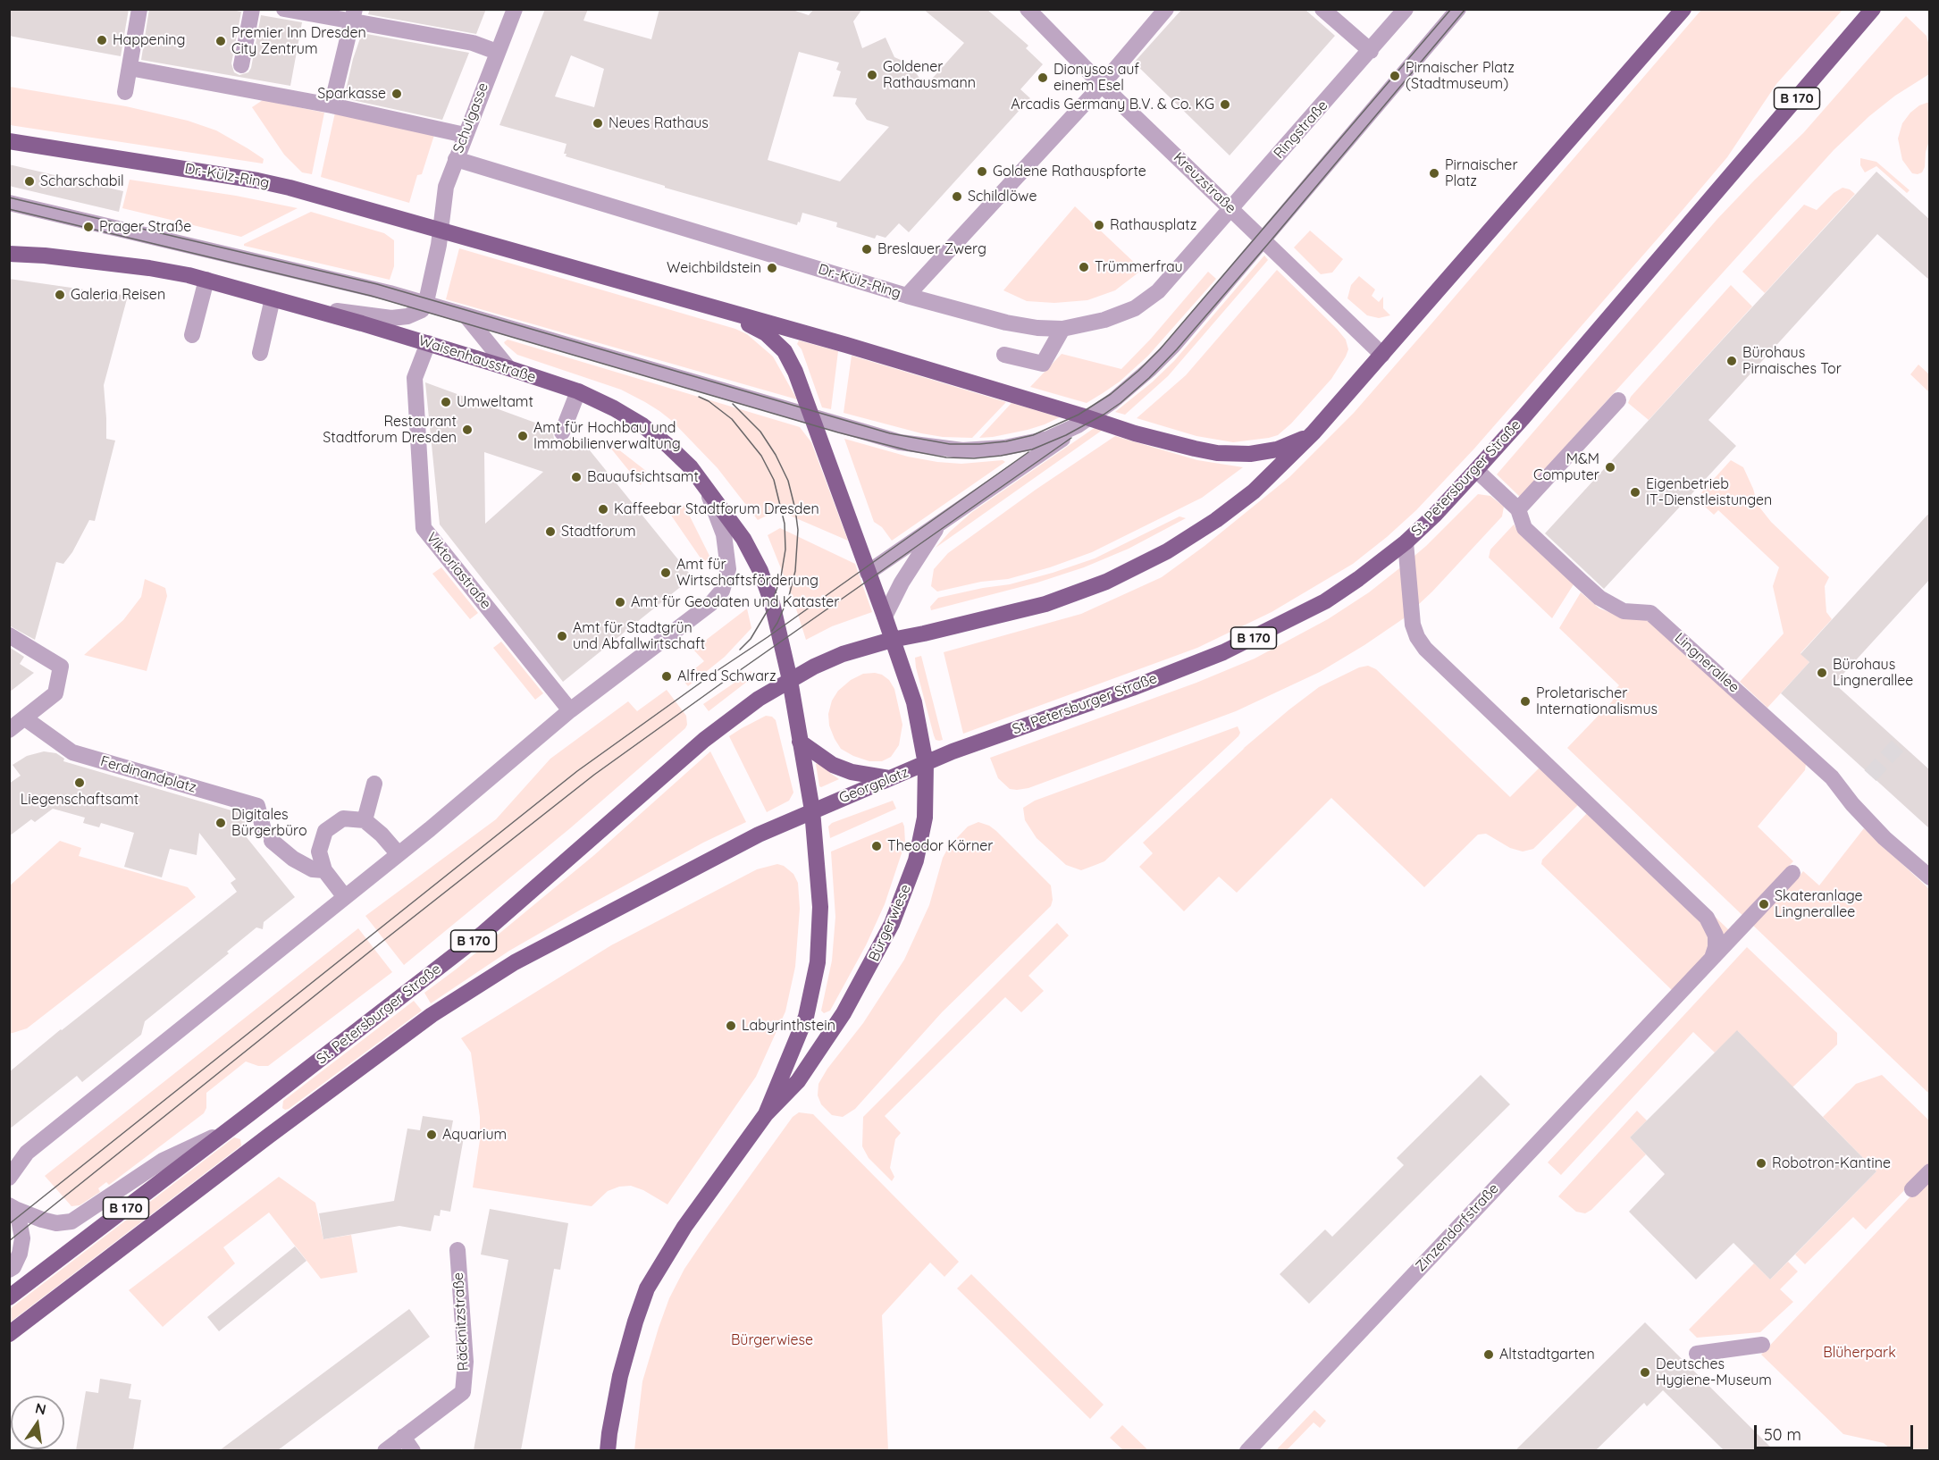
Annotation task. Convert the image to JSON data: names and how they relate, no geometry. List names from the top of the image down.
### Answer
{
  "streets": {
    "main road": [
      "B 170",
      "Dr.-Külz-Ring",
      "Waisenhausstraße",
      "St. Petersburger Straße",
      "Georgplatz",
      "Bürgerwiese"
    ],
    "street": [
      "Schulgasse",
      "Ringstraße",
      "Kreuzstraße",
      "Viktoriastraße",
      "Lingnerallee",
      "Ferdinandplatz",
      "Zinzendorfstraße",
      "Räcknitzstraße"
    ]
  },
  "crossings": [
    ["B 170", "Dr.-Külz-Ring"],
    ["B 170", "Kreuzstraße"],
    ["B 170", "Waisenhausstraße"],
    ["B 170", "St. Petersburger Straße"],
    ["B 170", "Georgplatz"],
    ["B 170", "Bürgerwiese"],
    ["Schulgasse", "Dr.-Külz-Ring"],
    ["Ringstraße", "Dr.-Külz-Ring"],
    ["Ringstraße", "Kreuzstraße"],
    ["Dr.-Külz-Ring", "Kreuzstraße"],
    ["Dr.-Külz-Ring", "Waisenhausstraße"],
    ["Dr.-Külz-Ring", "St. Petersburger Straße"],
    ["Dr.-Külz-Ring", "Georgplatz"],
    ["Dr.-Külz-Ring", "Bürgerwiese"],
    ["Waisenhausstraße", "St. Petersburger Straße"],
    ["Waisenhausstraße", "Viktoriastraße"],
    ["Waisenhausstraße", "Georgplatz"],
    ["Waisenhausstraße", "Bürgerwiese"],
    ["St. Petersburger Straße", "Lingnerallee"],
    ["St. Petersburger Straße", "Georgplatz"],
    ["St. Petersburger Straße", "Bürgerwiese"],
    ["Georgplatz", "Bürgerwiese"]
  ],
  "parks": ["Bürgerwiese", "Blüherpark"],
  "places": [
    "Happening",
    "Premier Inn Dresden City Zentrum",
    "Goldener Rathausmann",
    "Pirnaischer Platz (Stadtmuseum)",
    "Dionysos auf einem Esel",
    "Sparkasse",
    "Arcadis Germany B.V. & Co. KG",
    "Neues Rathaus",
    "Goldene Rathauspforte",
    "Pirnaischer Platz",
    "Scharschabil",
    "Schildlöwe",
    "Rathausplatz",
    "Prager Straße",
    "Breslauer Zwerg",
    "Trümmerfrau",
    "Weichbildstein",
    "Galeria Reisen",
    "Bürohaus Pirnaisches Tor",
    "Umweltamt",
    "Restaurant Stadtforum Dresden",
    "Amt für Hochbau und Immobilienverwaltung",
    "M&M Computer",
    "Bauaufsichtsamt",
    "Eigenbetrieb IT-Dienstleistungen",
    "Kaffeebar Stadtforum Dresden",
    "Stadtforum",
    "Amt für Wirtschaftsförderung",
    "Amt für Geodaten und Kataster",
    "Amt für Stadtgrün und Abfallwirtschaft",
    "Bürohaus Lingnerallee",
    "Alfred Schwarz",
    "Proletarischer Internationalismus",
    "Liegenschaftsamt",
    "Digitales Bürgerbüro",
    "Theodor Körner",
    "Skateranlage Lingnerallee",
    "Labyrinthstein",
    "Aquarium",
    "Robotron-Kantine",
    "Altstadtgarten",
    "Deutsches Hygiene-Museum"
  ],
  "scale_bar": "50 m",
  "north": "top"
}
